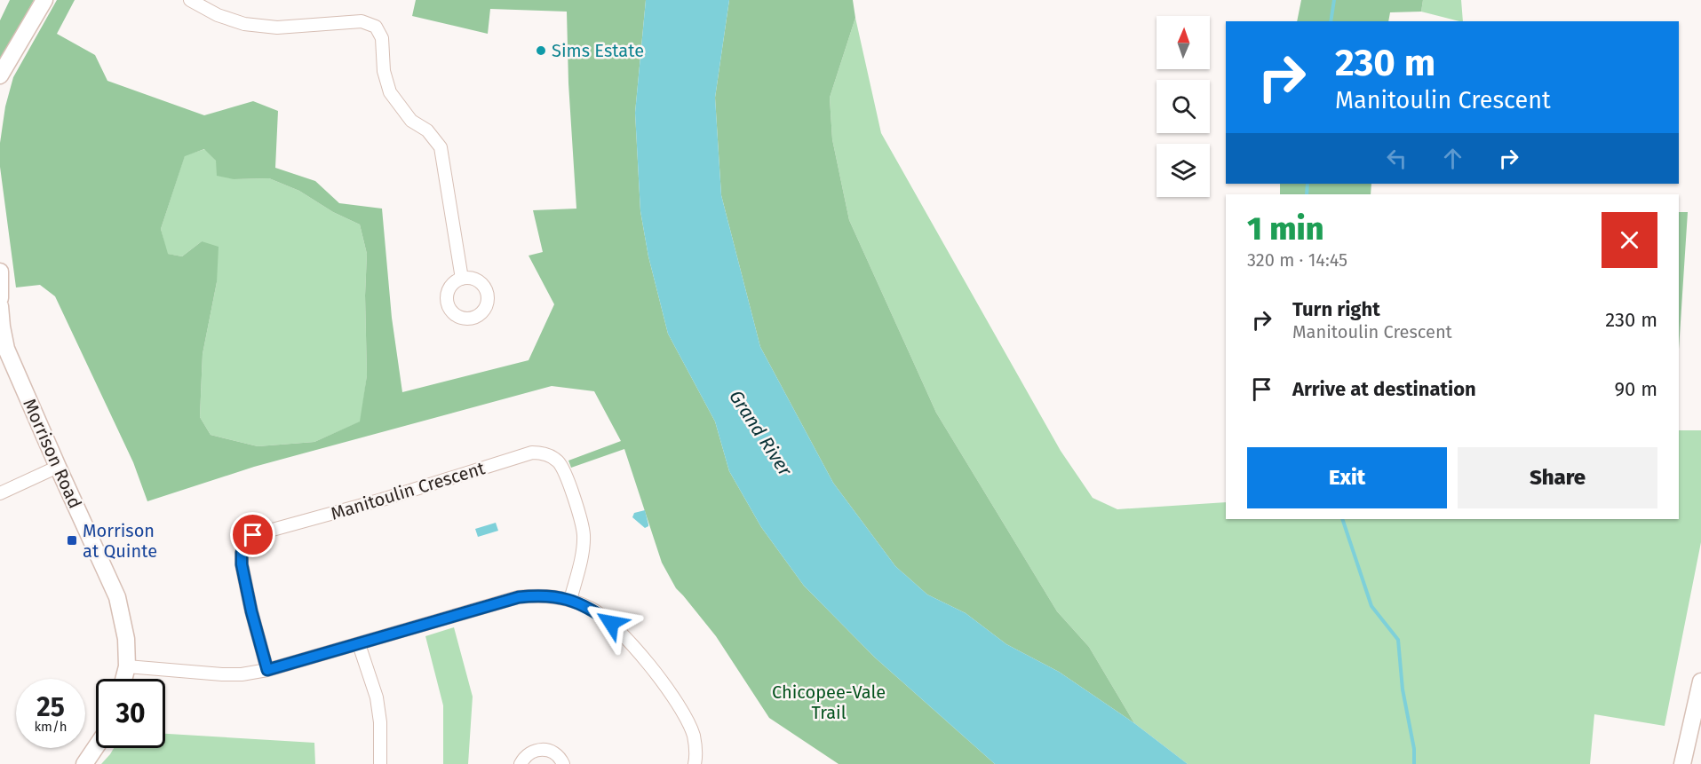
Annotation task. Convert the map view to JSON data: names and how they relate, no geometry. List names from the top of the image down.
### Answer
{
  "streets": {
    "street": ["Morrison Road", "Manitoulin Crescent"]
  },
  "water": ["Grand River"],
  "parks": ["Chicopee-Vale Trail"],
  "places": {
    "other": ["Sims Estate"],
    "transit": ["Morrison at Quinte"]
  },
  "north": "top",
  "page": {
    "turn": ["230 m", "Manitoulin Crescent"],
    "heading": ["1 min", "320 m · 14:45"],
    "list": [
      {
        "name": "Turn right",
        "note": "Manitoulin Crescent",
        "value": "230 m"
      },
      {
        "name": "Arrive at destination",
        "value": "90 m"
      }
    ],
    "buttons": ["Exit", "Share"],
    "speed": "25 km/h",
    "limit": "30"
  }
}
